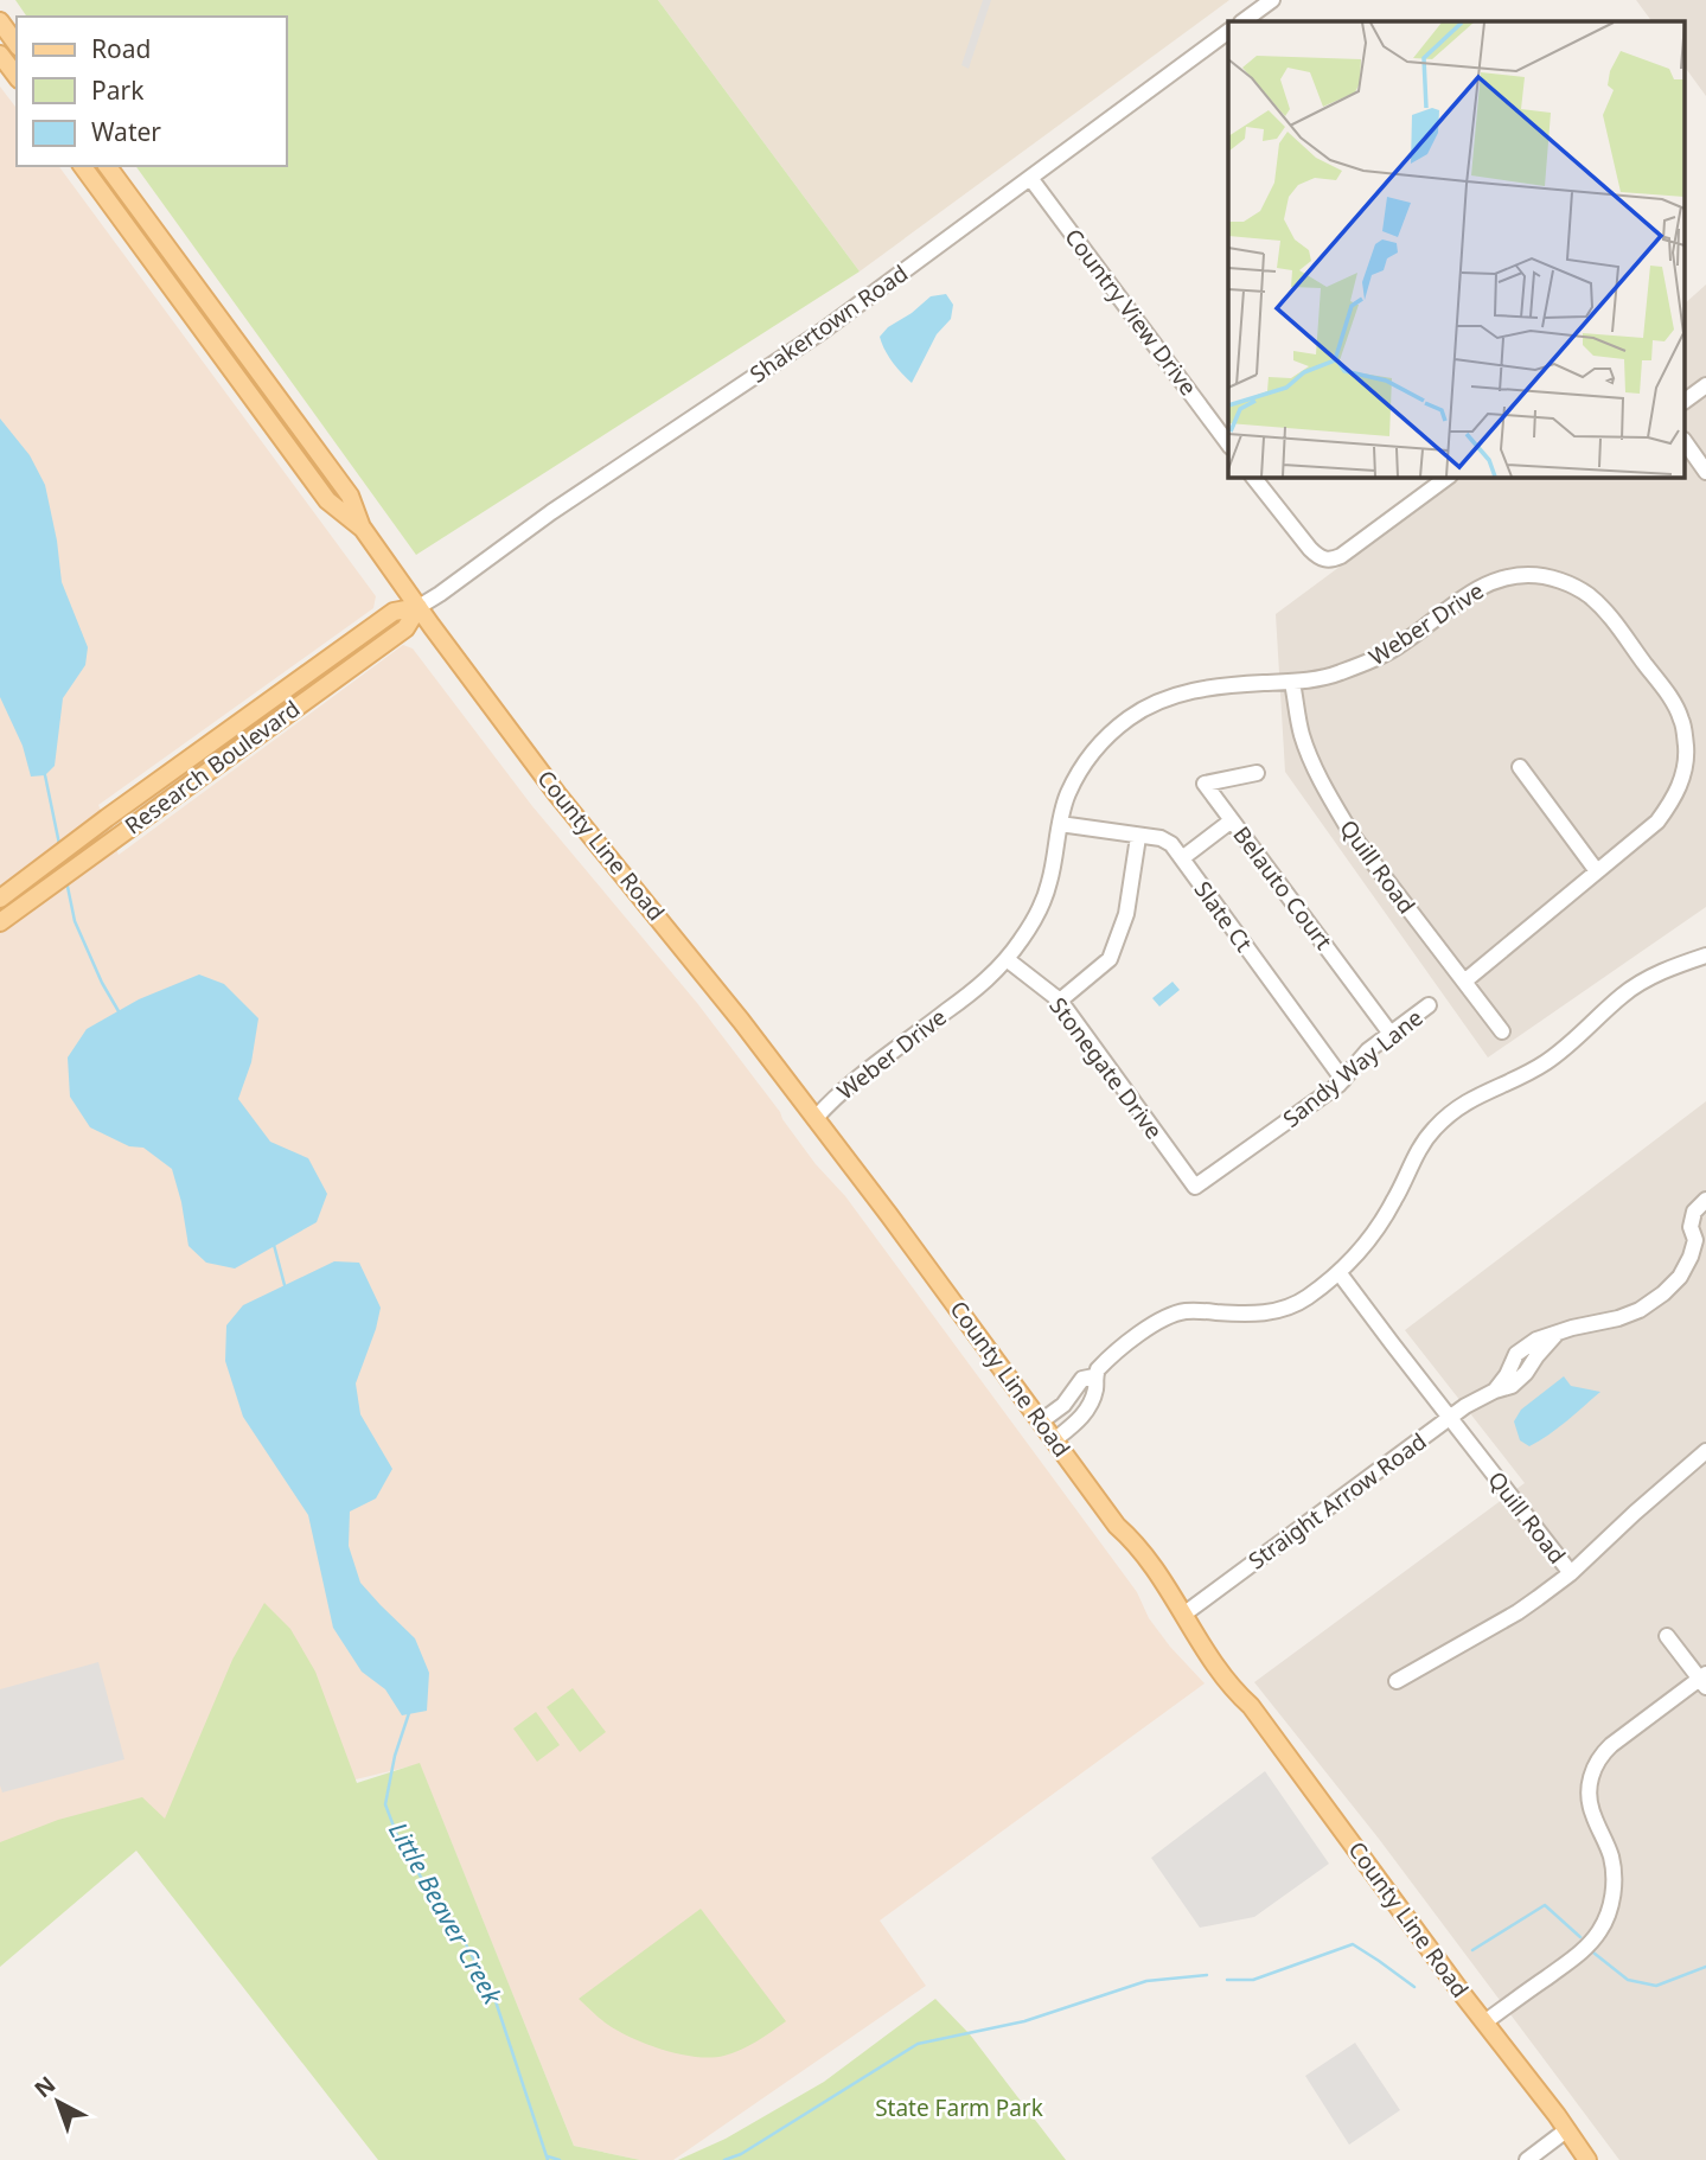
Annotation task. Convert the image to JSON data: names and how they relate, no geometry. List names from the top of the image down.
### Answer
{
  "streets": {
    "main road": ["Research Boulevard", "County Line Road"],
    "street": [
      "Country View Drive",
      "Shakertown Road",
      "Weber Drive",
      "Quill Road",
      "Belauto Court",
      "Slate Ct",
      "Stonegate Drive",
      "Sandy Way Lane",
      "Straight Arrow Road"
    ]
  },
  "crossings": [
    ["Country View Drive", "Shakertown Road"],
    ["Shakertown Road", "Research Boulevard"],
    ["Shakertown Road", "County Line Road"],
    ["Weber Drive", "County Line Road"],
    ["Weber Drive", "Quill Road"],
    ["Weber Drive", "Slate Ct"],
    ["Weber Drive", "Stonegate Drive"],
    ["Research Boulevard", "County Line Road"],
    ["County Line Road", "Straight Arrow Road"],
    ["Quill Road", "Straight Arrow Road"],
    ["Belauto Court", "Sandy Way Lane"],
    ["Slate Ct", "Sandy Way Lane"],
    ["Stonegate Drive", "Sandy Way Lane"]
  ],
  "water": ["Little Beaver Creek"],
  "parks": ["State Farm Park"],
  "legend": ["Road", "Park", "Water"],
  "north": "top left"
}
